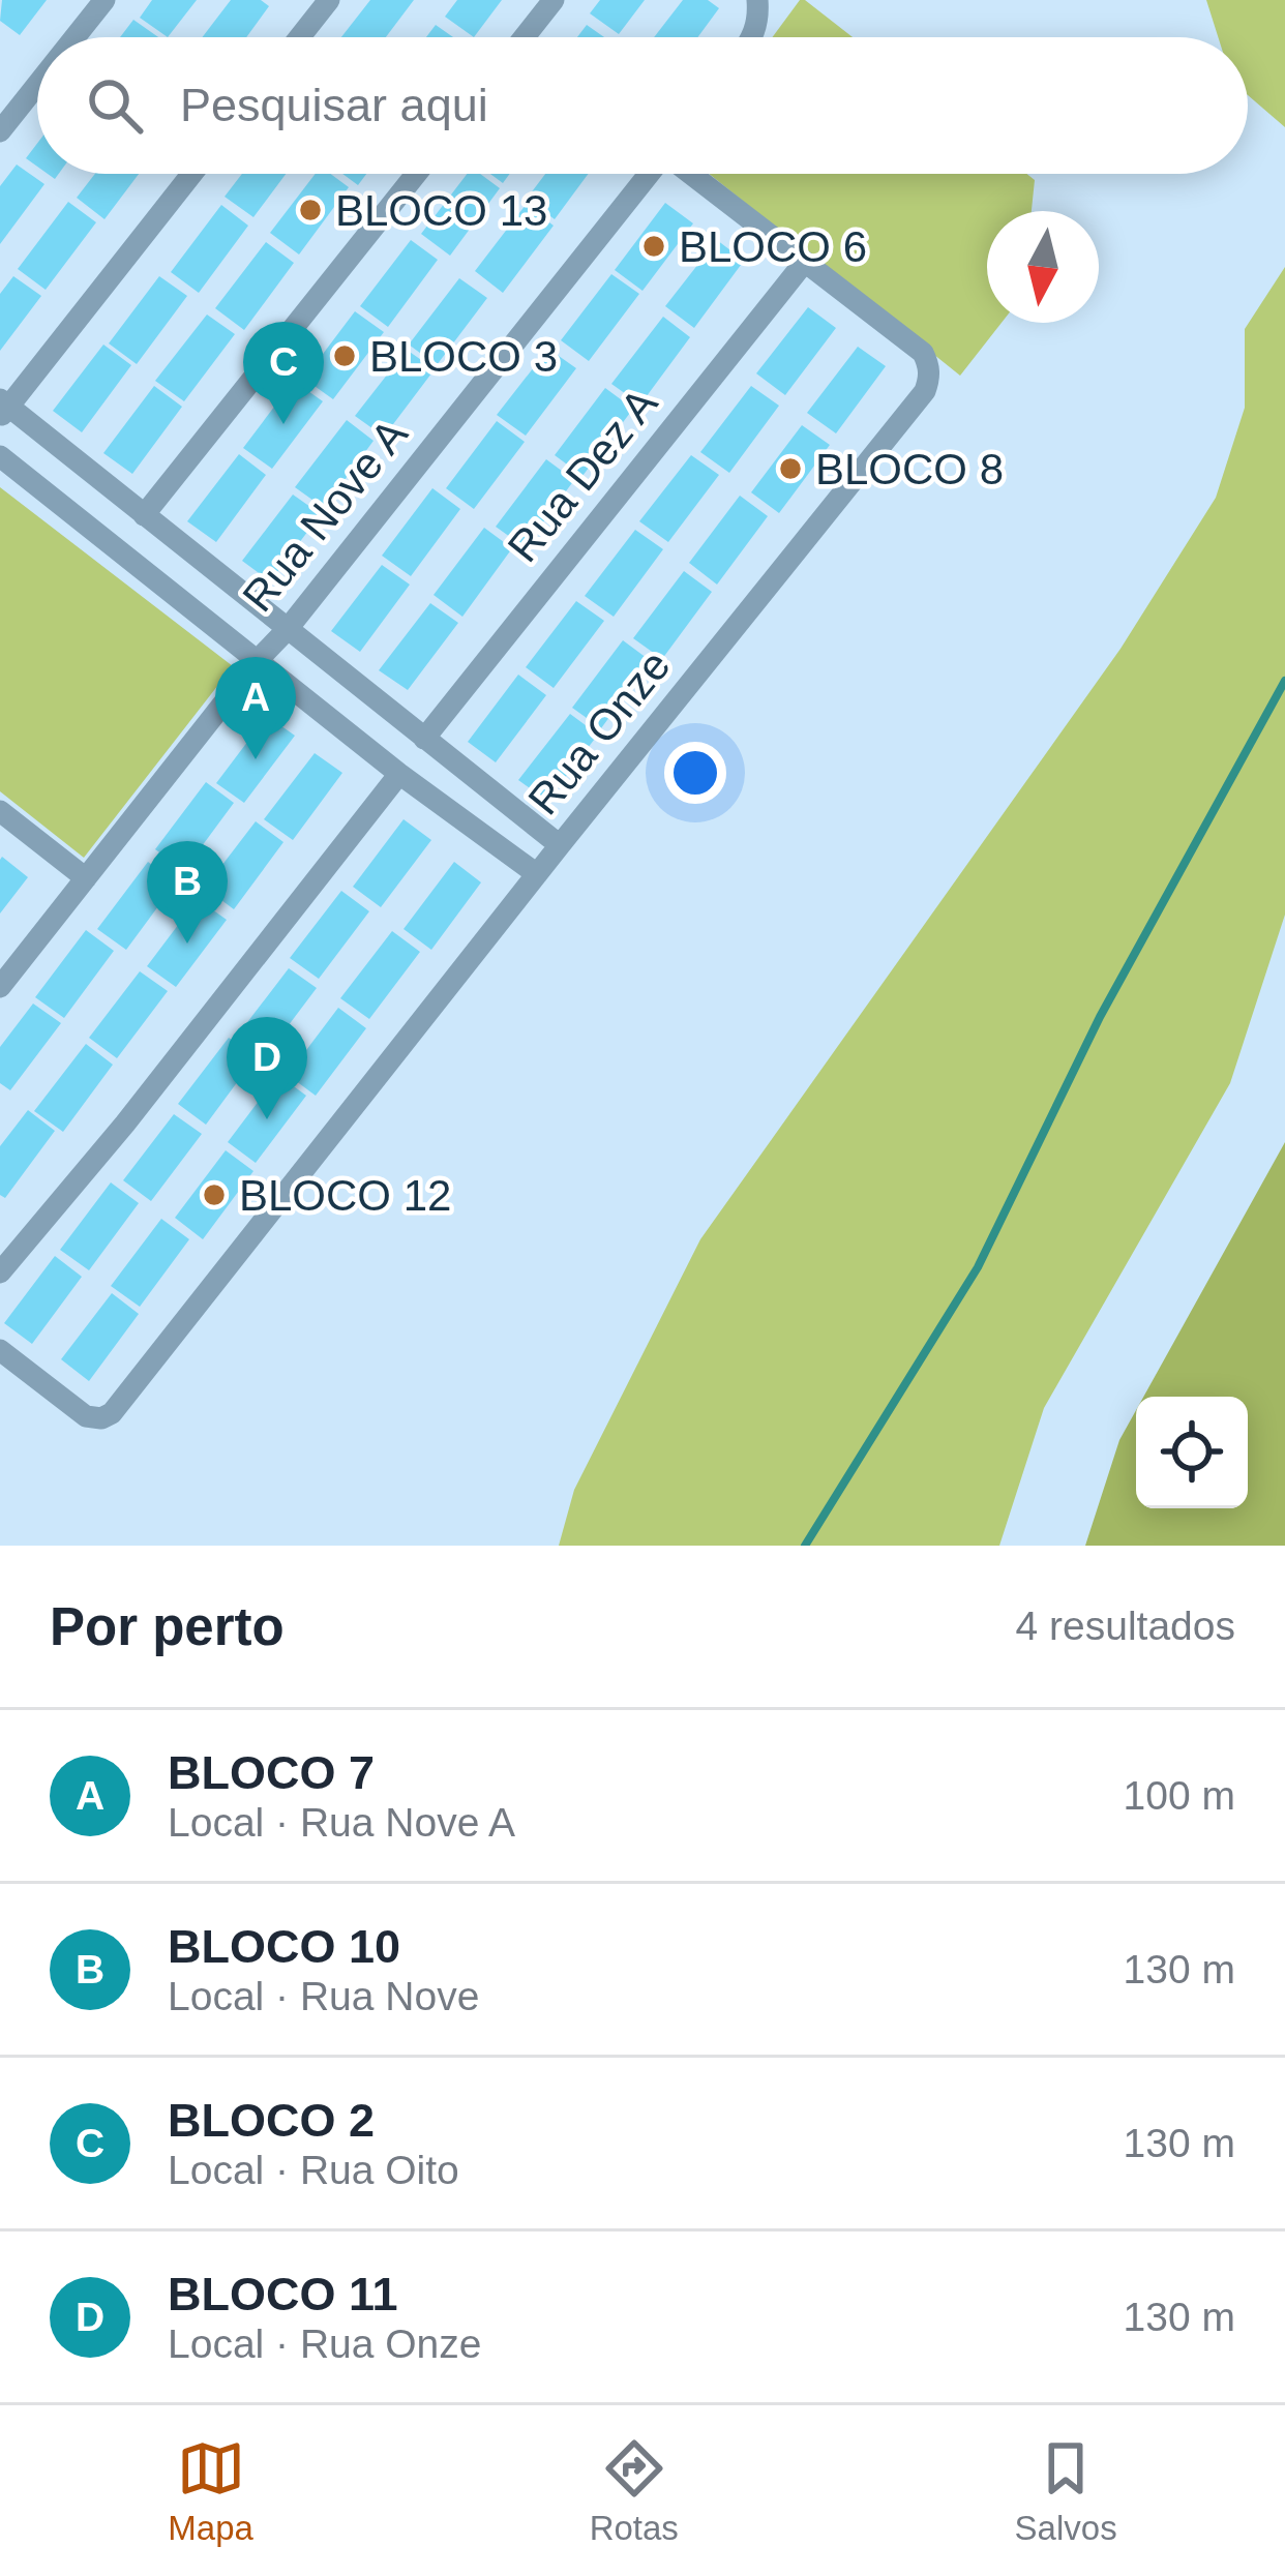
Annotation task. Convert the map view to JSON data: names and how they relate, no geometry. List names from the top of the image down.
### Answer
{
  "streets": {
    "street": ["Rua Dez A", "Rua Nove A", "Rua Onze"]
  },
  "crossings": [
    ["Rua Dez A", "Rua Onze"]
  ],
  "places": [
    "BLOCO 13",
    "BLOCO 6",
    "BLOCO 3",
    "BLOCO 8",
    "BLOCO 12"
  ],
  "north": "bottom",
  "page": {
    "search": "Pesquisar aqui",
    "pins": [
      "C",
      "A",
      "B",
      "D"
    ],
    "heading": ["Por perto", "4 resultados"],
    "list": [
      {
        "mark": "A",
        "name": "BLOCO 7",
        "note": "Local · Rua Nove A",
        "value": "100 m"
      },
      {
        "mark": "B",
        "name": "BLOCO 10",
        "note": "Local · Rua Nove",
        "value": "130 m"
      },
      {
        "mark": "C",
        "name": "BLOCO 2",
        "note": "Local · Rua Oito",
        "value": "130 m"
      },
      {
        "mark": "D",
        "name": "BLOCO 11",
        "note": "Local · Rua Onze",
        "value": "130 m"
      }
    ],
    "nav": ["Mapa", "Rotas", "Salvos"]
  }
}
